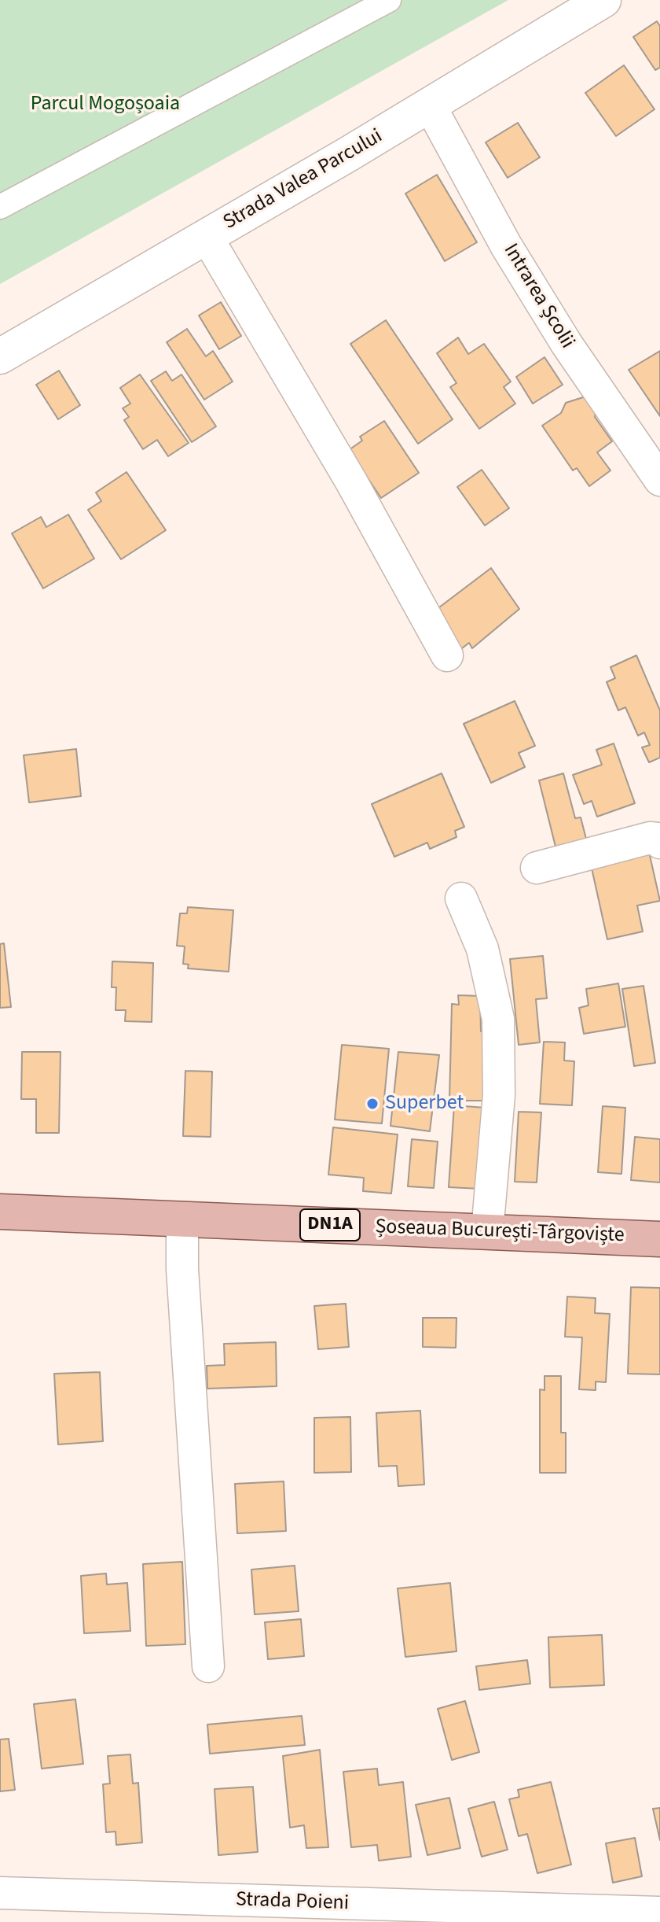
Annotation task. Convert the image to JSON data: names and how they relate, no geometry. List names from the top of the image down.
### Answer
{
  "streets": {
    "main road": ["DN1A", "Șoseaua București-Târgoviște"],
    "street": ["Strada Valea Parcului", "Intrarea Școlii", "Strada Poieni"]
  },
  "crossings": [
    ["Strada Valea Parcului", "Intrarea Școlii"]
  ],
  "parks": ["Parcul Mogoșoaia"],
  "places": ["Superbet"]
}
